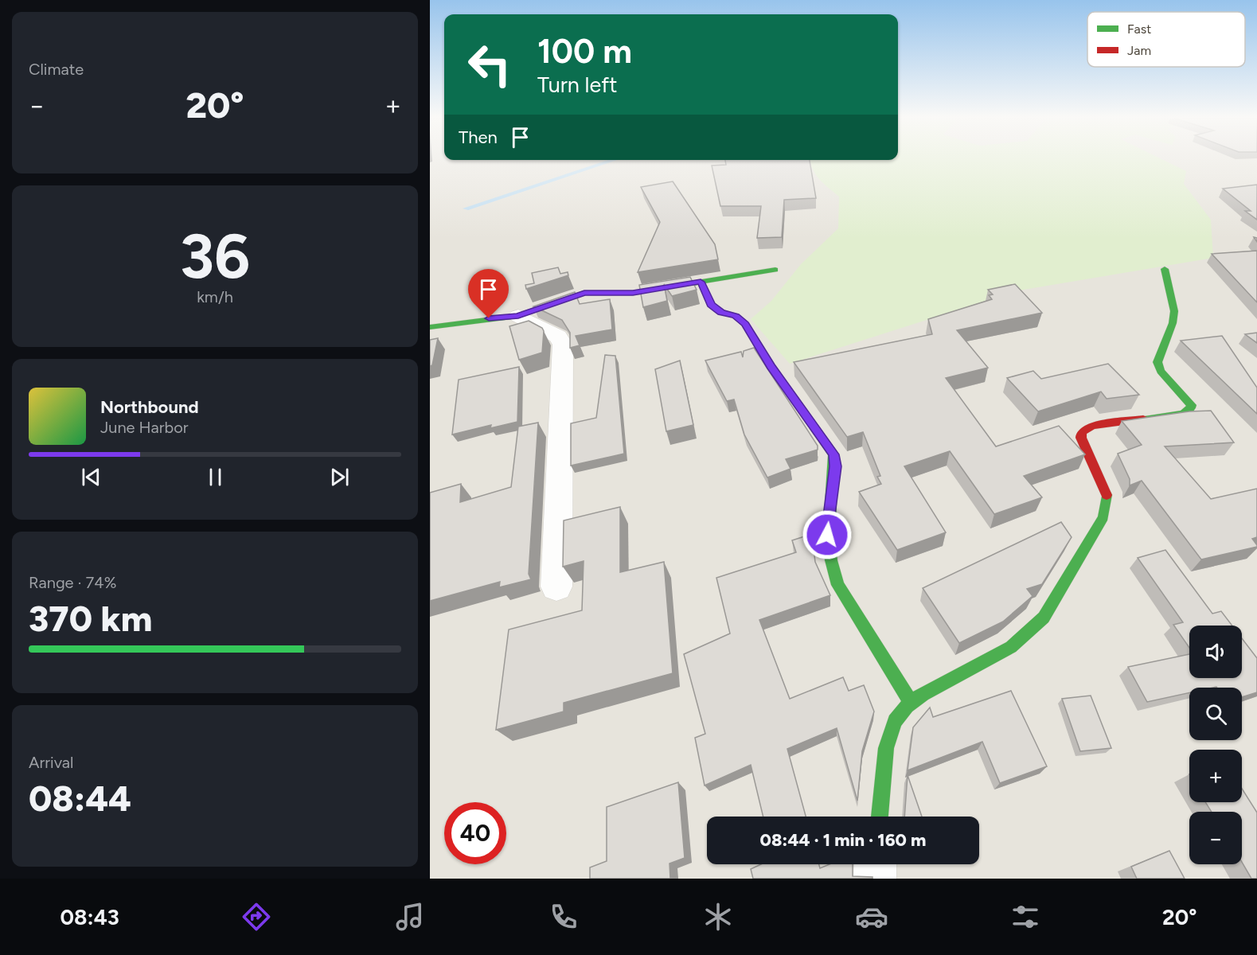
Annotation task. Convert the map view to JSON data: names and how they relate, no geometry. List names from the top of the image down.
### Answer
{
  "legend": ["Fast", "Jam"],
  "page": {
    "tile": [
      "Climate",
      ["36", "km/h"],
      ["Range · 74%", "370 km"],
      ["Arrival", "08:44"]
    ],
    "turn": ["100 m", "Turn left"],
    "heat": ["−", "20°", "+"],
    "then": "Then",
    "song": ["Northbound", "June Harbor"],
    "map_buttons": ["+", "−"],
    "limit": "40",
    "trip": "08:44 · 1 min · 160 m",
    "tabs": ["08:43", "20°"]
  }
}
